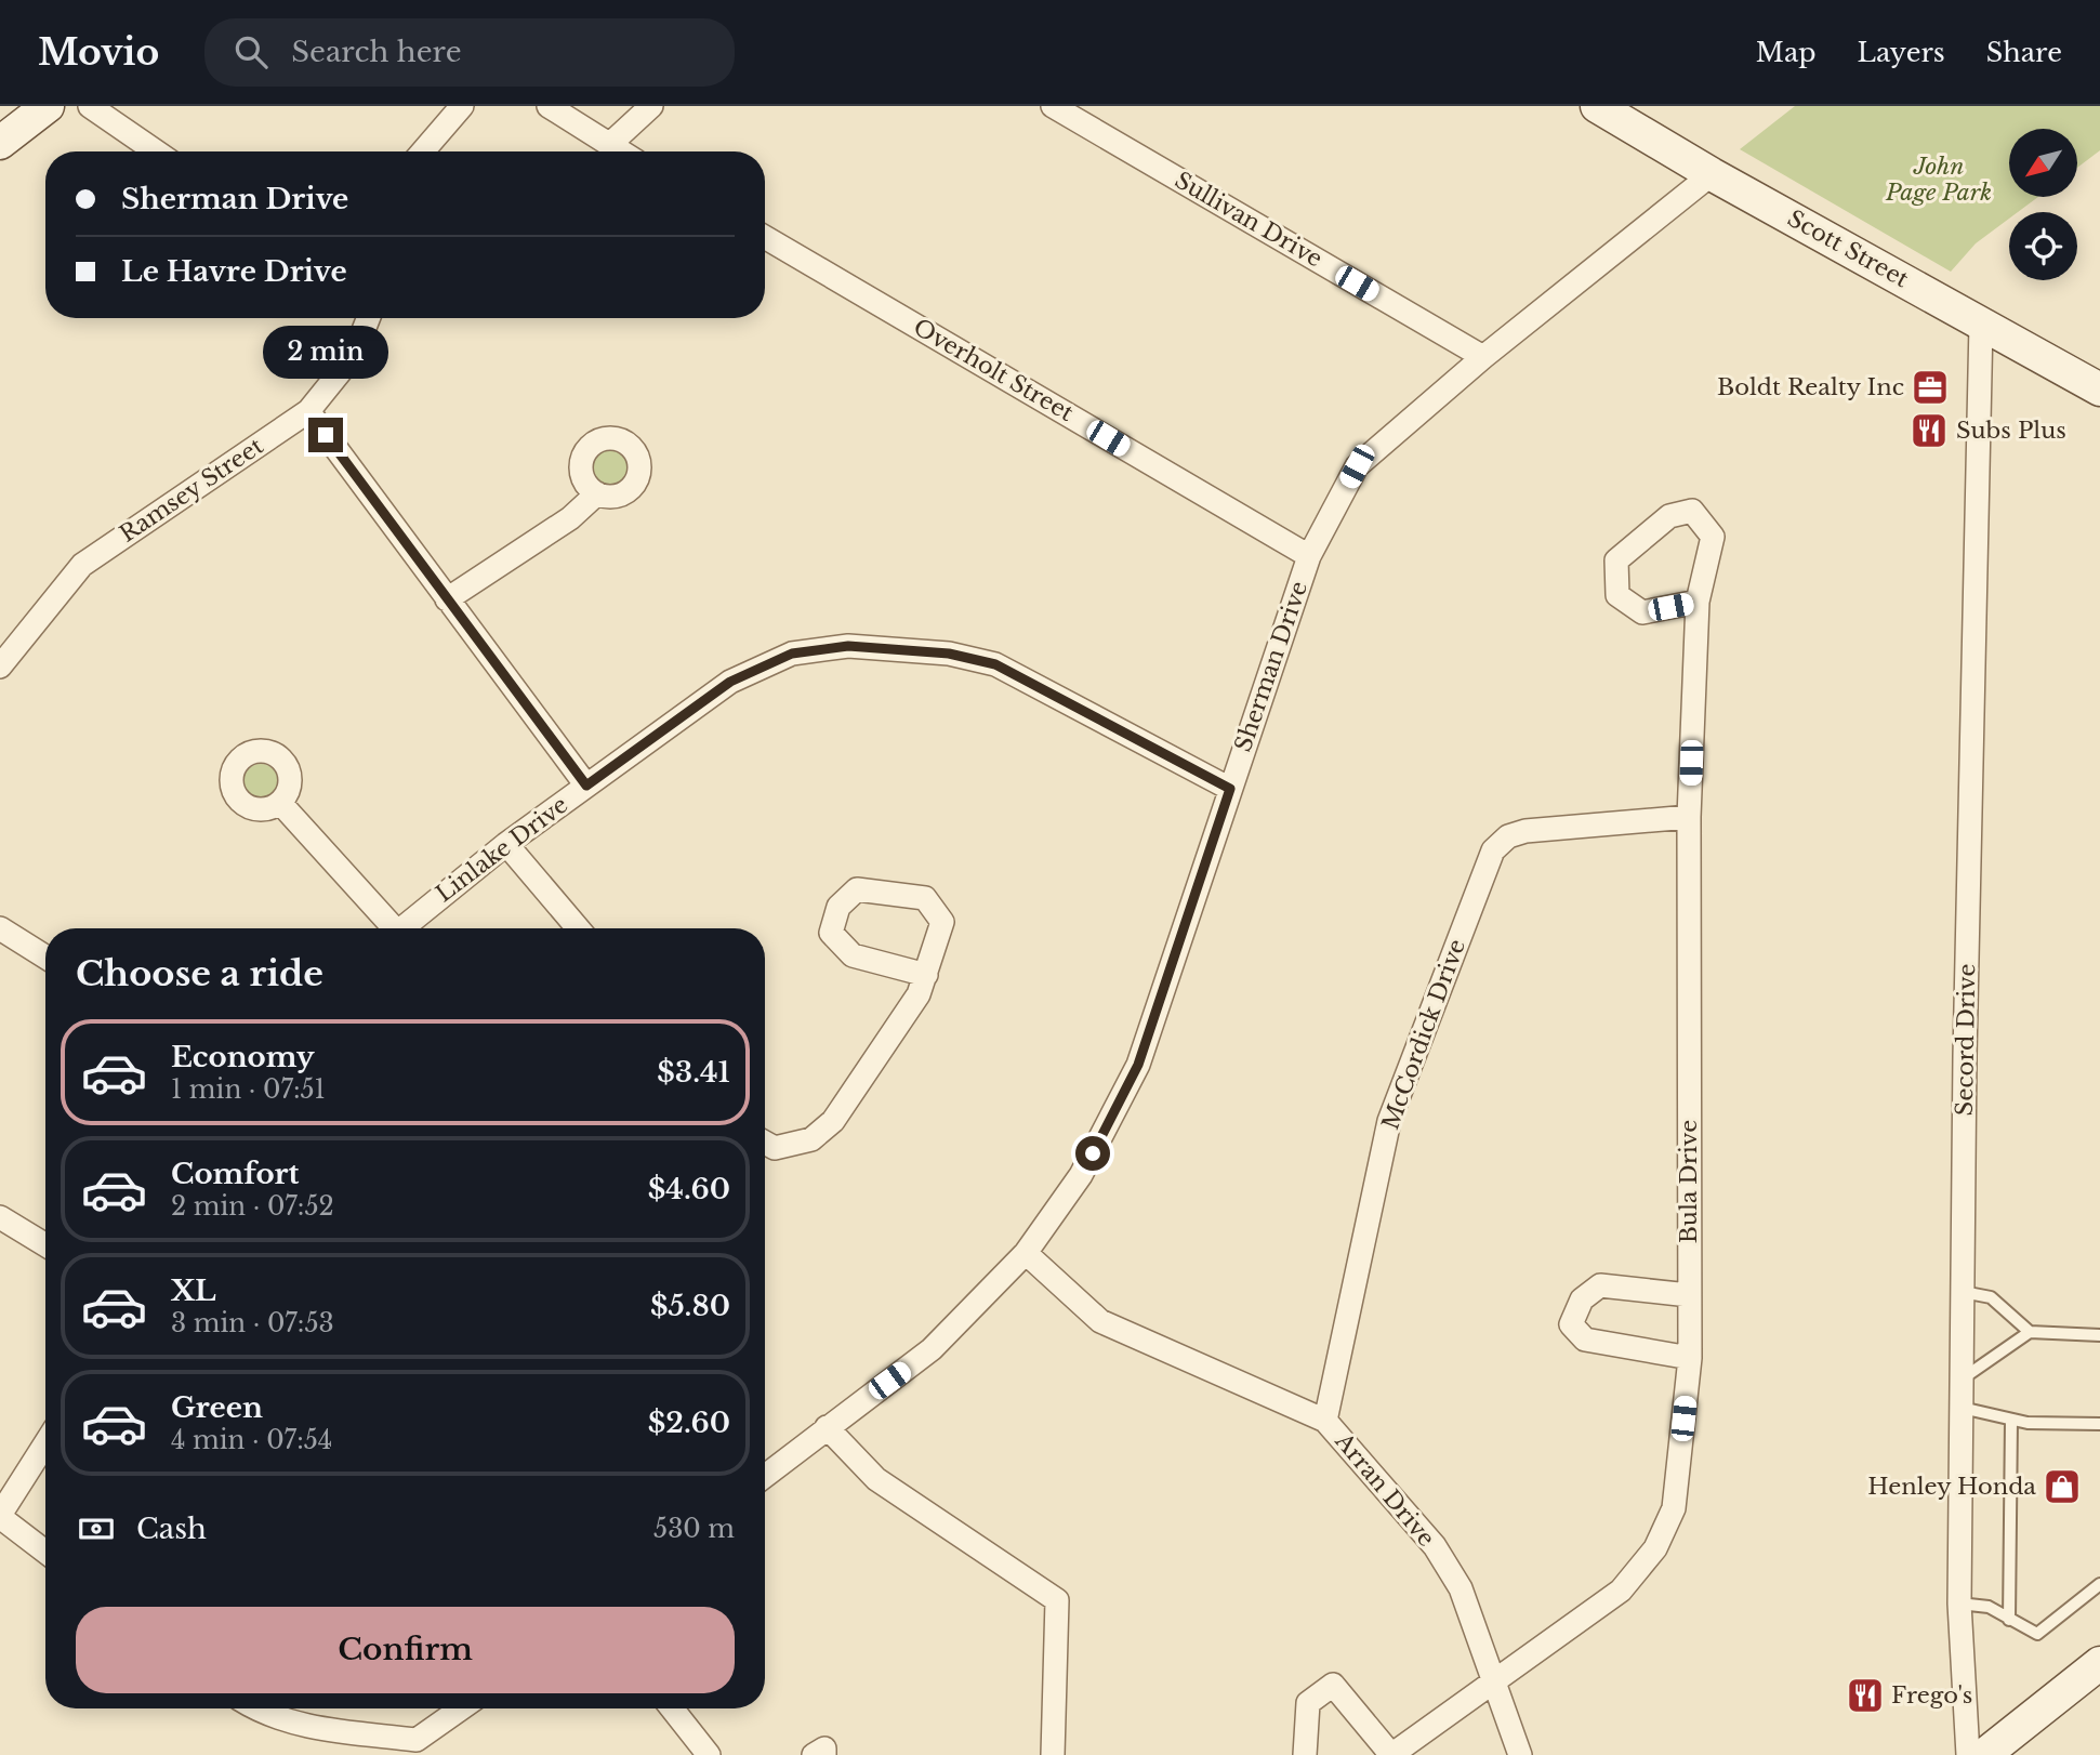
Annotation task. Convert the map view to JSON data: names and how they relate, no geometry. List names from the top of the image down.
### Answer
{
  "streets": {
    "main road": ["Scott Street"],
    "street": [
      "Sullivan Drive",
      "Overholt Street",
      "Ramsey Street",
      "Sherman Drive",
      "Linlake Drive",
      "McCordick Drive",
      "Secord Drive",
      "Bula Drive",
      "Arran Drive"
    ]
  },
  "crossings": [
    ["Sullivan Drive", "Sherman Drive"],
    ["Scott Street", "Sherman Drive"],
    ["Scott Street", "Secord Drive"],
    ["Overholt Street", "Sherman Drive"],
    ["Sherman Drive", "Linlake Drive"],
    ["Sherman Drive", "Arran Drive"],
    ["McCordick Drive", "Bula Drive"],
    ["McCordick Drive", "Arran Drive"],
    ["Bula Drive", "Arran Drive"]
  ],
  "parks": ["John Page Park"],
  "places": {
    "office": ["Boldt Realty Inc"],
    "restaurant": ["Subs Plus", "Frego's"],
    "shop": ["Henley Honda"]
  },
  "north": "bottom left",
  "page": {
    "header": "Movio",
    "search": "Search here",
    "nav": ["Map", "Layers", "Share"],
    "banner": ["Sherman Drive", "Le Havre Drive"],
    "bubble": "2 min",
    "heading": "Choose a ride",
    "list": [
      {
        "name": "Economy",
        "note": "1 min · 07:51",
        "value": "$3.41"
      },
      {
        "name": "Comfort",
        "note": "2 min · 07:52",
        "value": "$4.60"
      },
      {
        "name": "XL",
        "note": "3 min · 07:53",
        "value": "$5.80"
      },
      {
        "name": "Green",
        "note": "4 min · 07:54",
        "value": "$2.60"
      }
    ],
    "pay": ["Cash", "530 m"],
    "buttons": "Confirm"
  }
}
